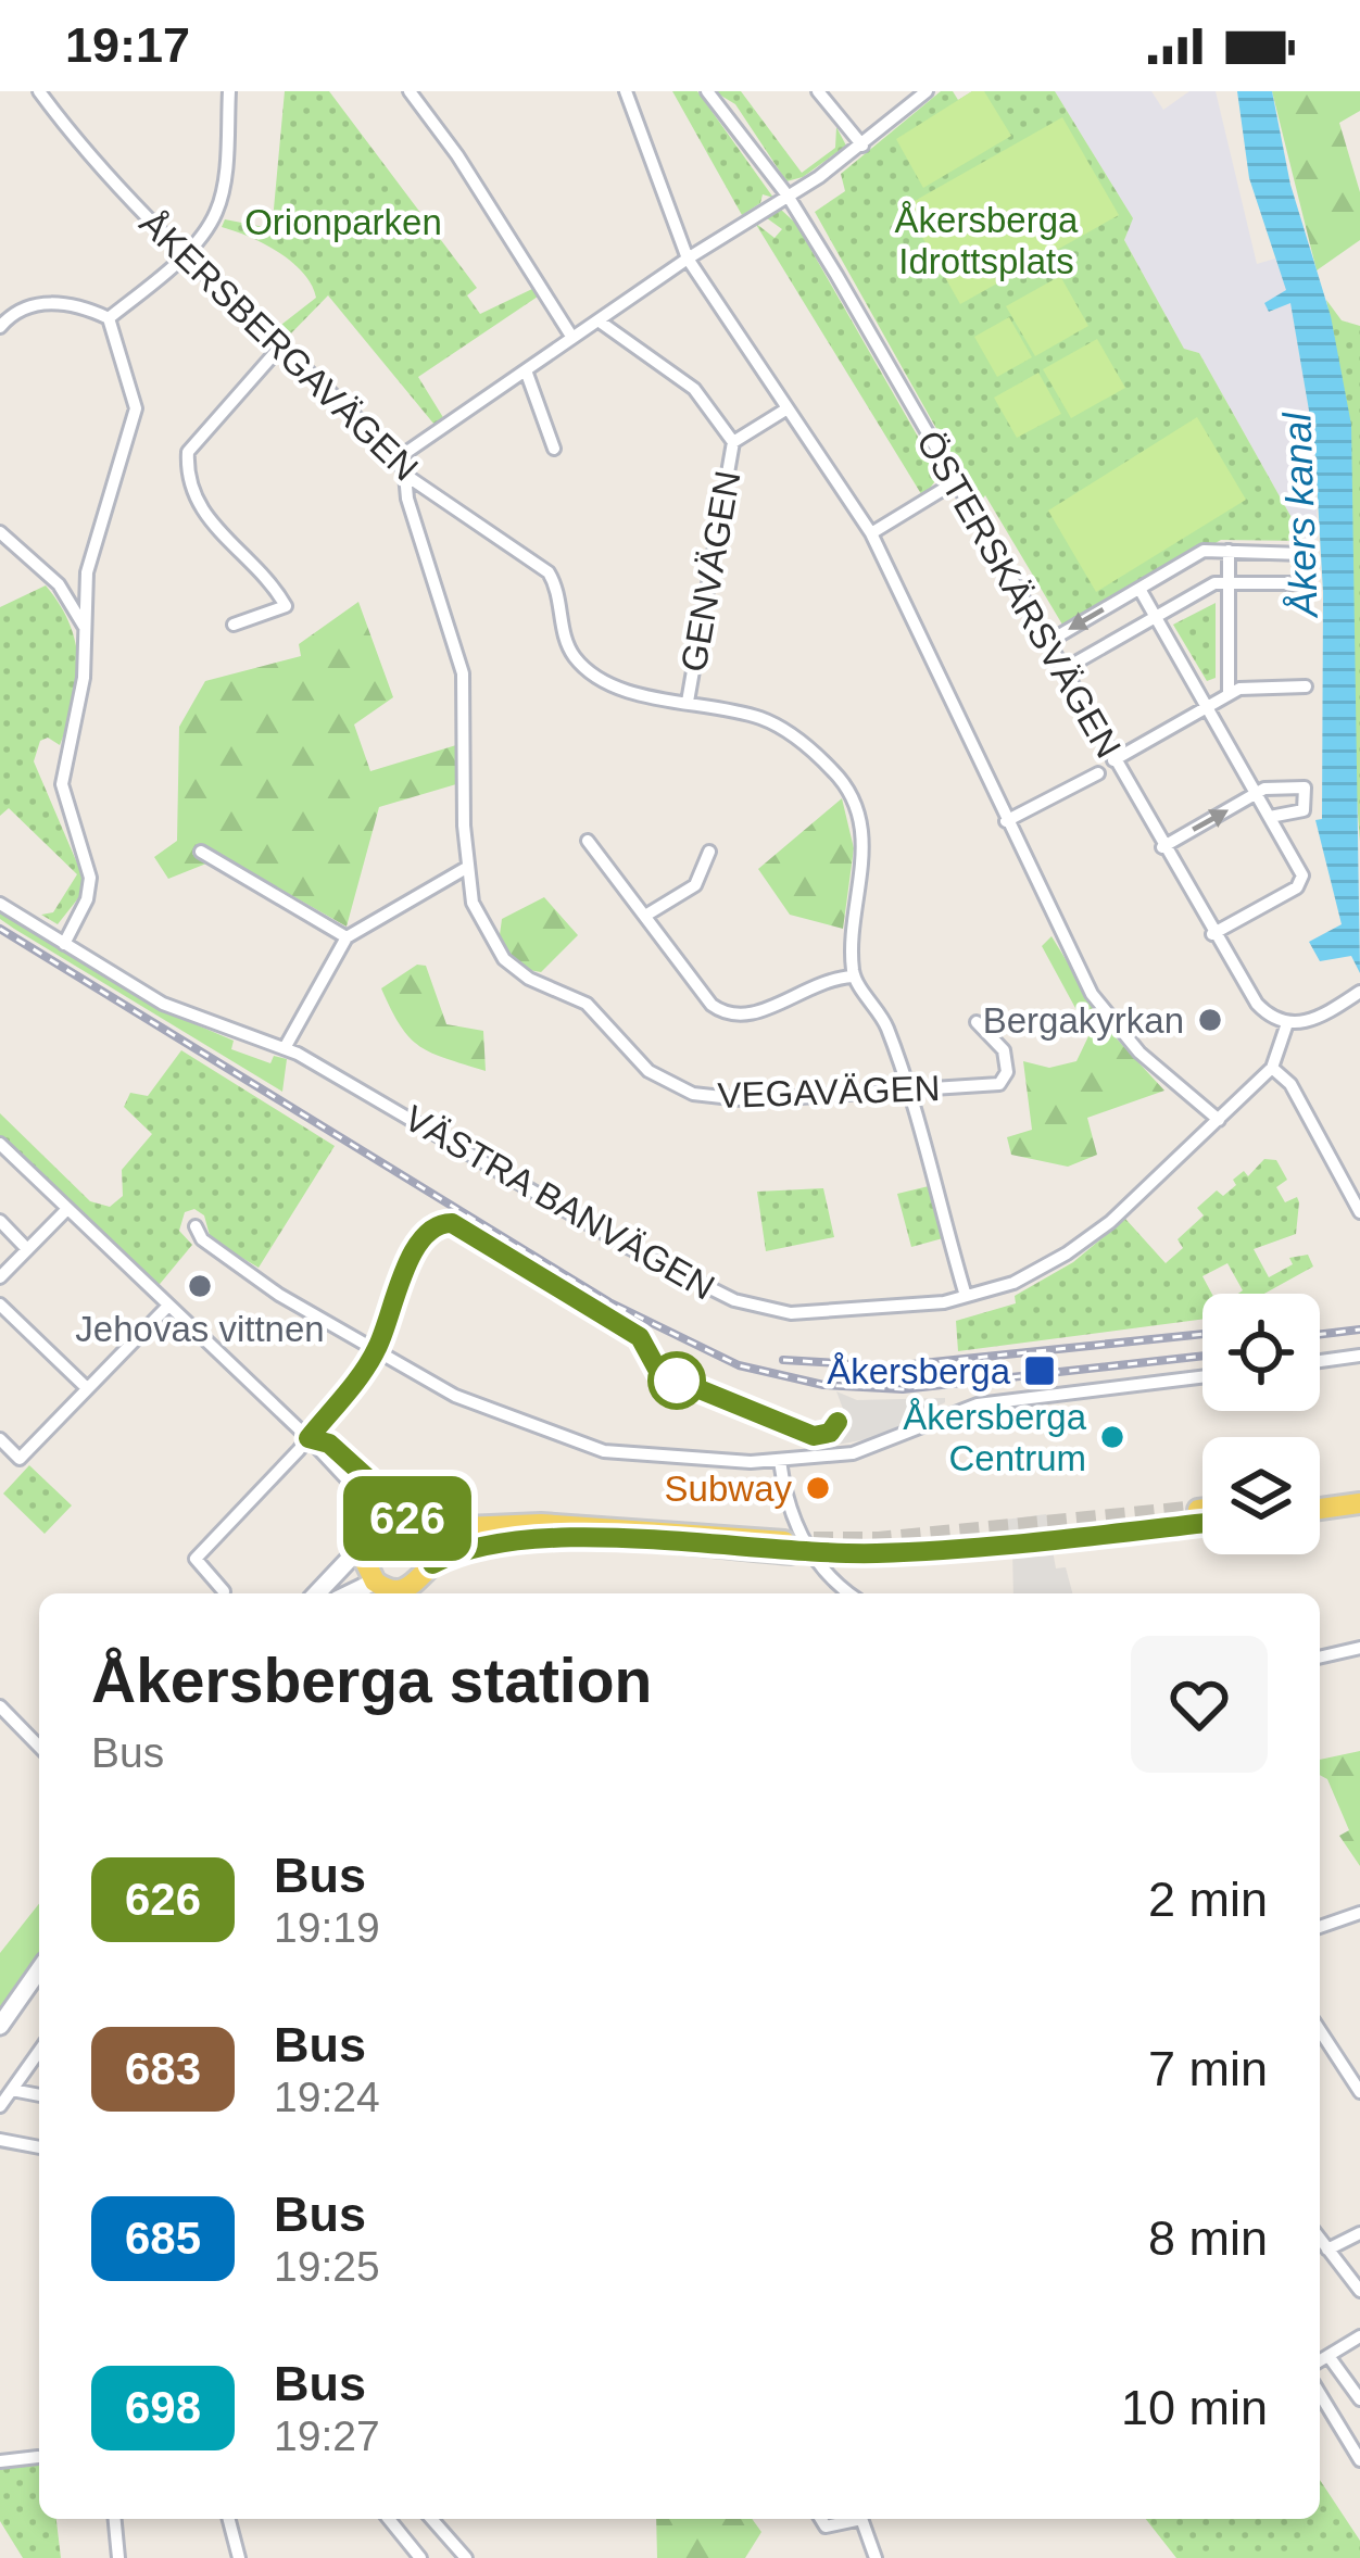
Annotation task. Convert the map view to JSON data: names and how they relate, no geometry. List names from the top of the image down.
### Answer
{
  "streets": {
    "street": [
      "ÅKERSBERGAVÄGEN",
      "GENVÄGEN",
      "ÖSTERSKÄRSVÄGEN",
      "VEGAVÄGEN",
      "VÄSTRA BANVÄGEN"
    ]
  },
  "crossings": [
    ["ÅKERSBERGAVÄGEN", "GENVÄGEN"],
    ["ÅKERSBERGAVÄGEN", "VEGAVÄGEN"],
    ["ÖSTERSKÄRSVÄGEN", "VÄSTRA BANVÄGEN"]
  ],
  "water": ["Åkers kanal"],
  "parks": ["Åkersberga Idrottsplats", "Orionparken"],
  "places": {
    "other": [
      "Bergakyrkan",
      "Jehovas vittnen",
      "Åkersberga Centrum",
      "Subway"
    ],
    "transit": ["Åkersberga"]
  },
  "lines": ["bus line 626"],
  "page": {
    "status": "19:17",
    "on_map": "626",
    "heading": ["Åkersberga station", "Bus"],
    "list": [
      {
        "mark": "626",
        "name": "Bus",
        "note": "19:19",
        "value": "2 min"
      },
      {
        "mark": "683",
        "name": "Bus",
        "note": "19:24",
        "value": "7 min"
      },
      {
        "mark": "685",
        "name": "Bus",
        "note": "19:25",
        "value": "8 min"
      },
      {
        "mark": "698",
        "name": "Bus",
        "note": "19:27",
        "value": "10 min"
      }
    ]
  }
}
